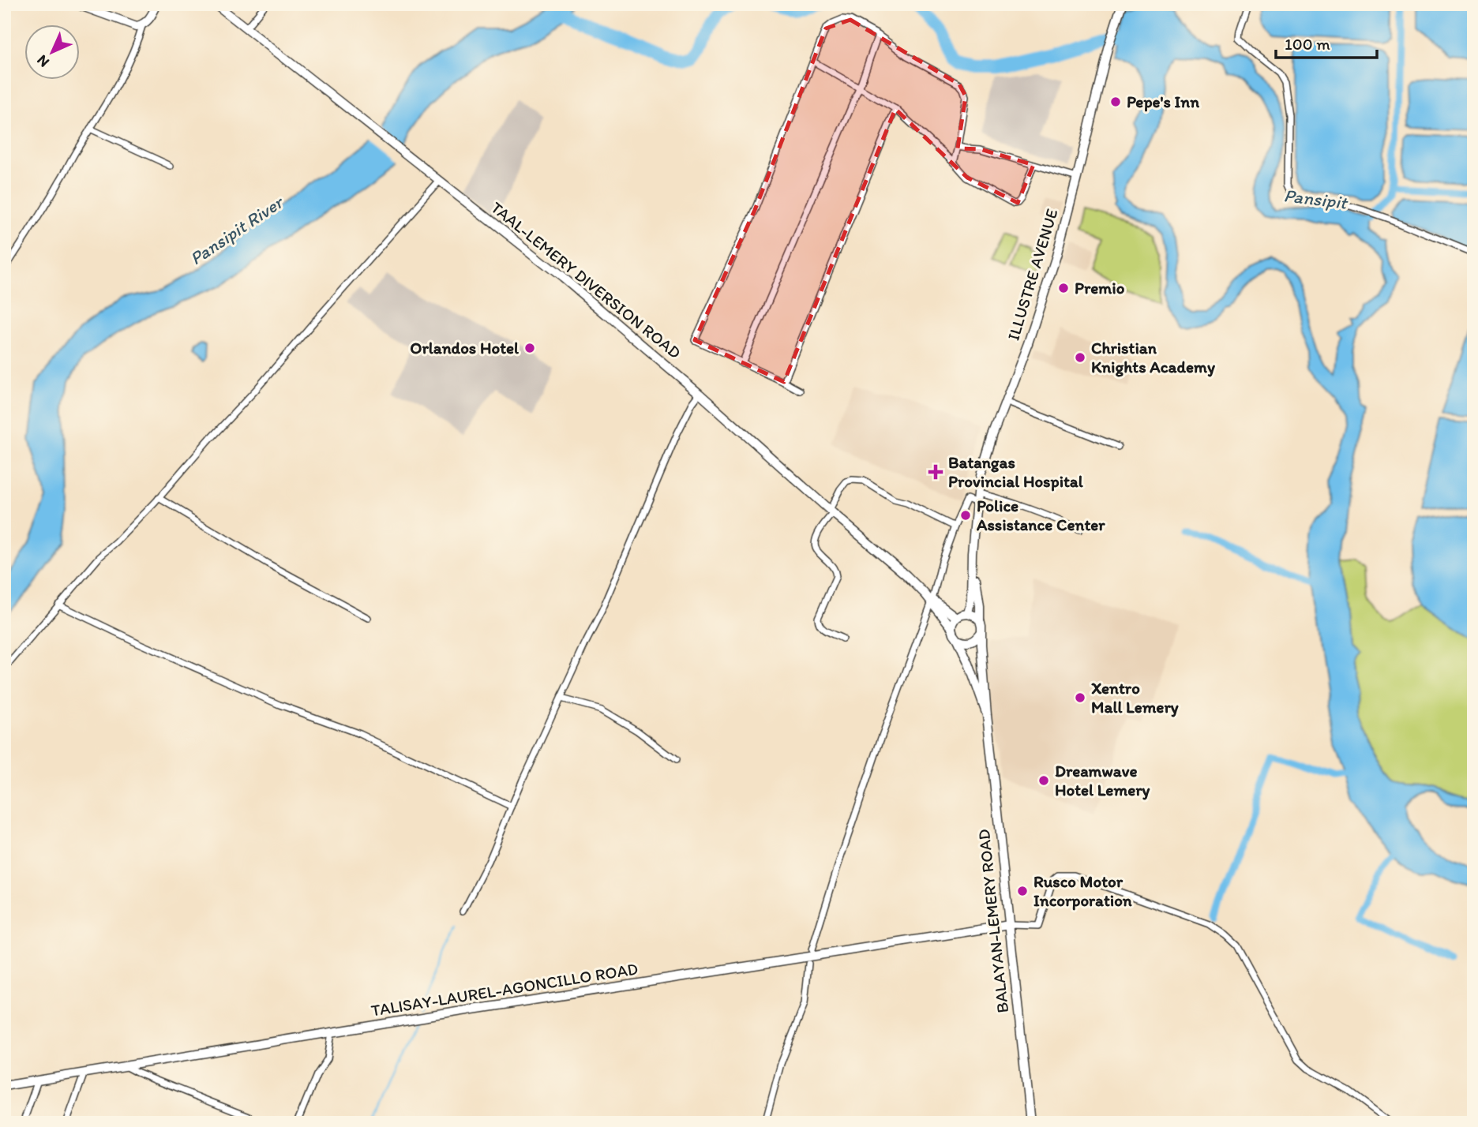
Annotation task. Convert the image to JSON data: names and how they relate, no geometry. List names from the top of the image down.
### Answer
{
  "streets": {
    "main road": [
      "ILLUSTRE AVENUE",
      "TAAL-LEMERY DIVERSION ROAD",
      "BALAYAN-LEMERY ROAD",
      "TALISAY-LAUREL-AGONCILLO ROAD"
    ]
  },
  "crossings": [
    ["ILLUSTRE AVENUE", "TAAL-LEMERY DIVERSION ROAD"],
    ["ILLUSTRE AVENUE", "BALAYAN-LEMERY ROAD"],
    ["TAAL-LEMERY DIVERSION ROAD", "BALAYAN-LEMERY ROAD"],
    ["BALAYAN-LEMERY ROAD", "TALISAY-LAUREL-AGONCILLO ROAD"]
  ],
  "water": ["Pansipit", "Pansipit River"],
  "places": {
    "other": [
      "Pepe's Inn",
      "Premio",
      "Orlandos Hotel",
      "Christian Knights Academy",
      "Police Assistance Center",
      "Xentro Mall Lemery",
      "Dreamwave Hotel Lemery",
      "Rusco Motor Incorporation"
    ],
    "health": ["Batangas Provincial Hospital"]
  },
  "scale_bar": "100 m",
  "north": "bottom left"
}
